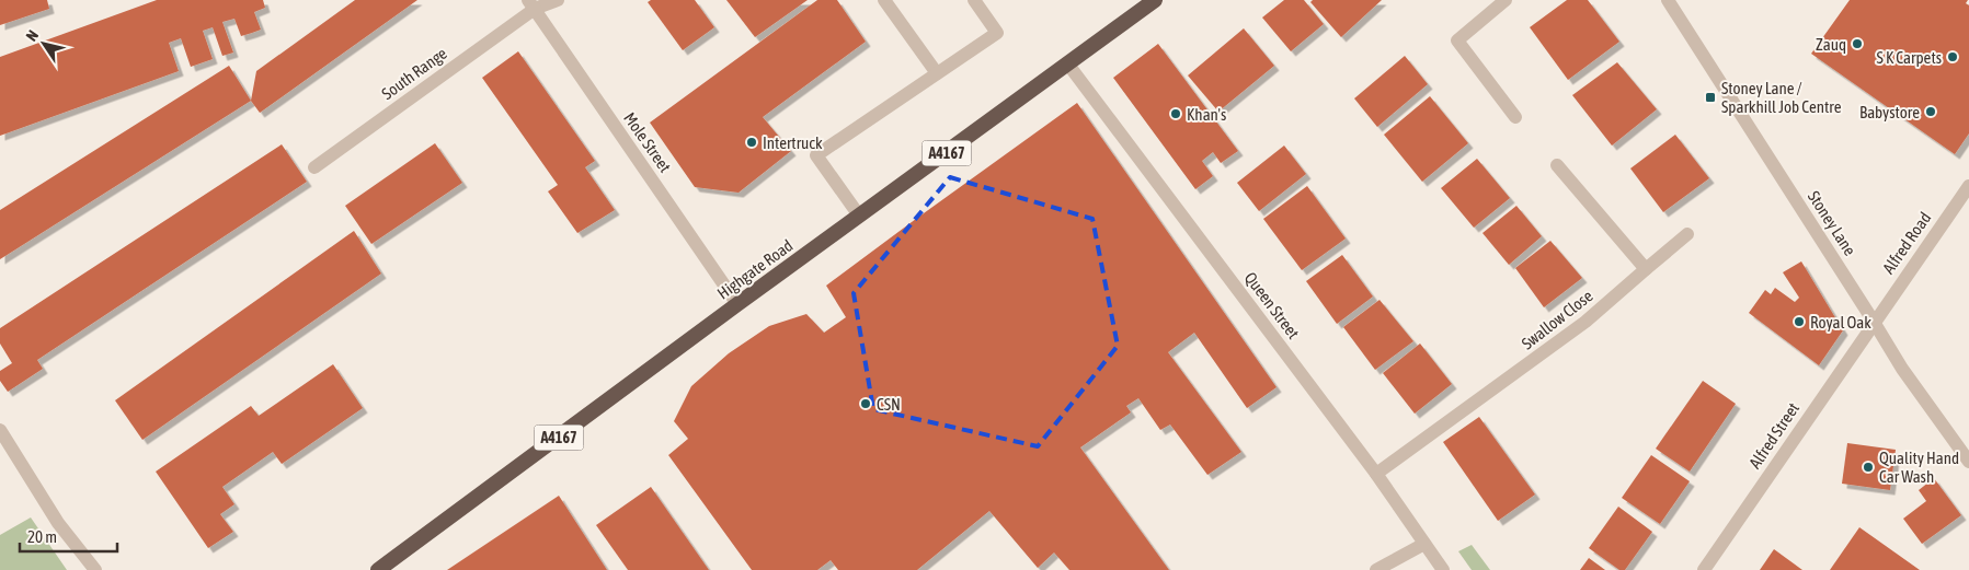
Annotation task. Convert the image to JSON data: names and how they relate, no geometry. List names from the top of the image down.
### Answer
{
  "streets": {
    "highway": ["A4167", "Highgate Road"],
    "street": [
      "South Range",
      "Mole Street",
      "Stoney Lane",
      "Alfred Road",
      "Queen Street",
      "Swallow Close",
      "Alfred Street"
    ]
  },
  "crossings": [
    ["South Range", "Mole Street"],
    ["Mole Street", "Highgate Road"],
    ["Stoney Lane", "Alfred Road"],
    ["Stoney Lane", "Alfred Street"],
    ["Alfred Road", "Alfred Street"],
    ["Highgate Road", "Queen Street"],
    ["Queen Street", "Swallow Close"]
  ],
  "places": {
    "other": [
      "Zauq",
      "S K Carpets",
      "Babystore",
      "Khan's",
      "Intertruck",
      "Royal Oak",
      "CSN",
      "Quality Hand Car Wash"
    ],
    "transit": ["Stoney Lane / Sparkhill Job Centre"]
  },
  "scale_bar": "20 m",
  "north": "top left"
}
